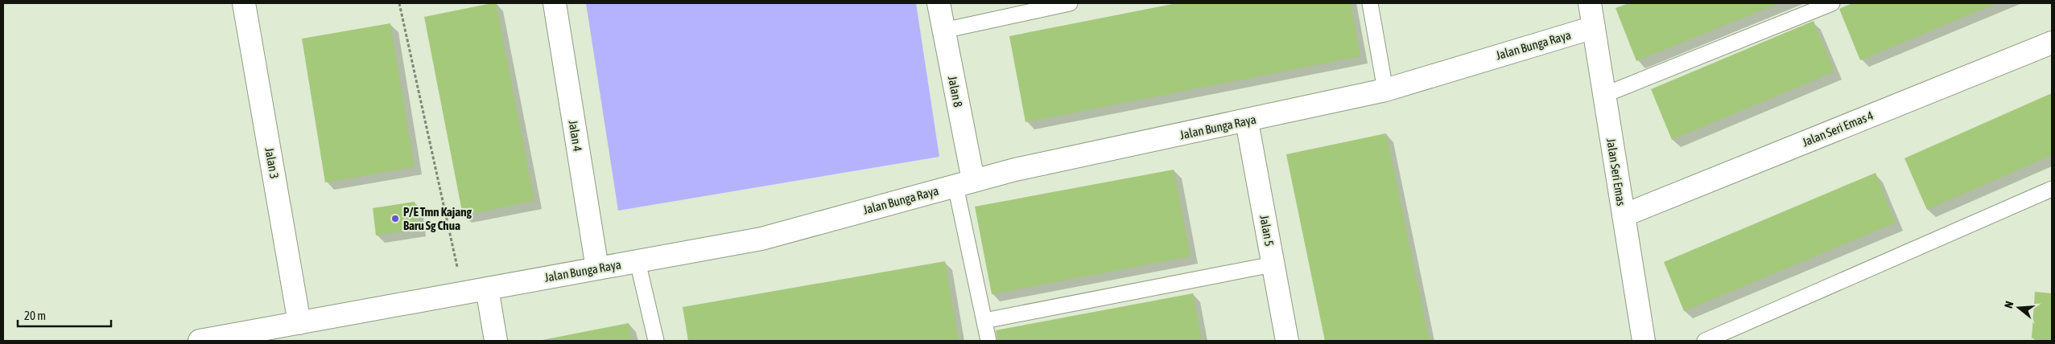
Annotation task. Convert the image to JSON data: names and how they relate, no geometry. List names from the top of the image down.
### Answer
{
  "streets": {
    "street": [
      "Jalan Bunga Raya",
      "Jalan 8",
      "Jalan Seri Emas 4",
      "Jalan 4",
      "Jalan 3",
      "Jalan Seri Emas",
      "Jalan 5"
    ]
  },
  "crossings": [
    ["Jalan Bunga Raya", "Jalan 8"],
    ["Jalan Bunga Raya", "Jalan 4"],
    ["Jalan Bunga Raya", "Jalan 3"],
    ["Jalan Bunga Raya", "Jalan Seri Emas"],
    ["Jalan Bunga Raya", "Jalan 5"],
    ["Jalan Seri Emas 4", "Jalan Seri Emas"]
  ],
  "places": ["P/E Tmn Kajang Baru Sg Chua"],
  "scale_bar": "20 m",
  "north": "left"
}
